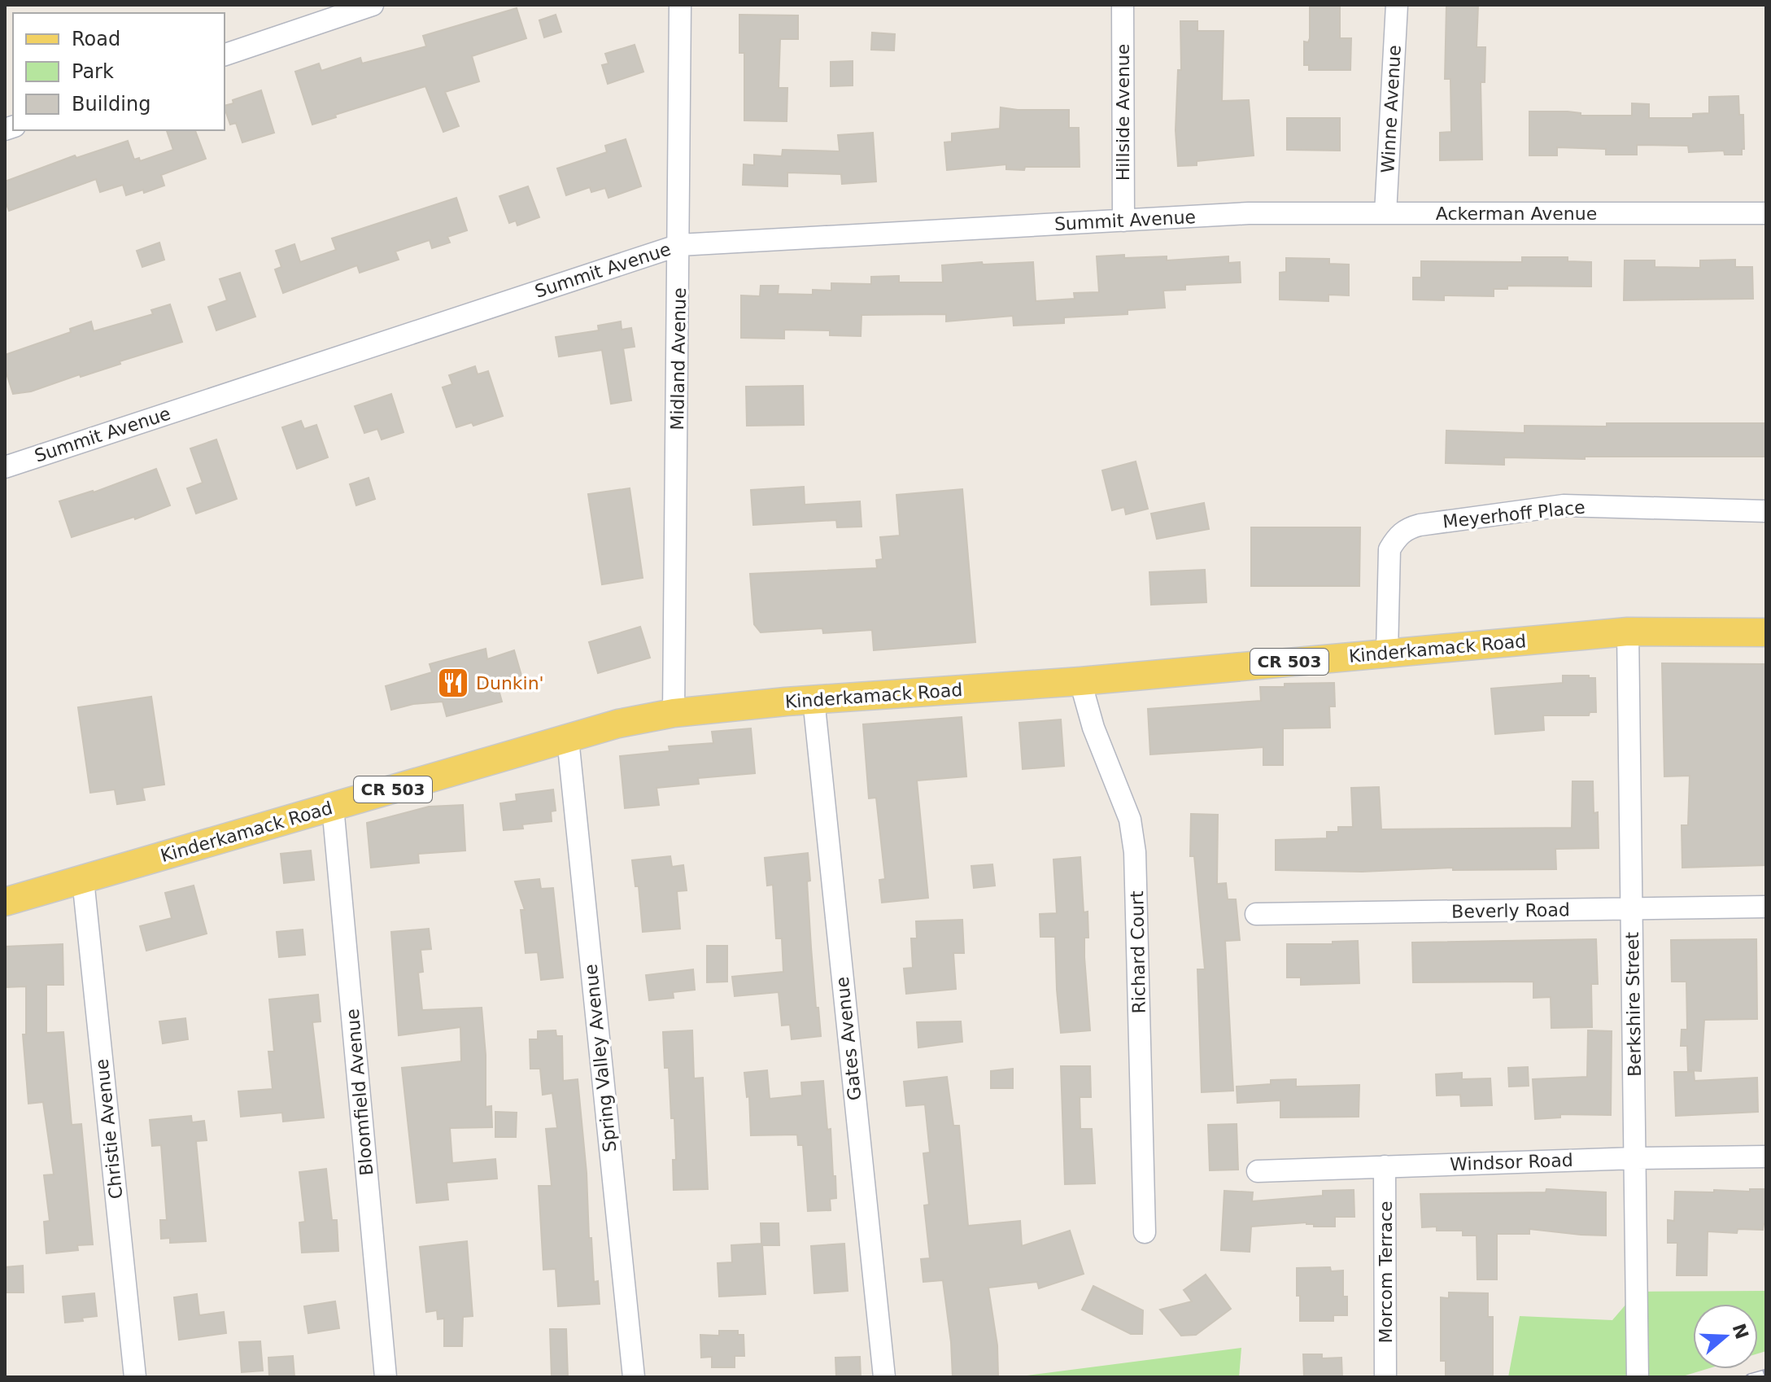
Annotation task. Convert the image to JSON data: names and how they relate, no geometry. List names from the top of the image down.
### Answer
{
  "streets": {
    "main road": ["Kinderkamack Road", "CR 503"],
    "street": [
      "Winne Avenue",
      "Hillside Avenue",
      "Ackerman Avenue",
      "Summit Avenue",
      "Midland Avenue",
      "Meyerhoff Place",
      "Beverly Road",
      "Richard Court",
      "Berkshire Street",
      "Gates Avenue",
      "Spring Valley Avenue",
      "Bloomfield Avenue",
      "Christie Avenue",
      "Windsor Road",
      "Morcom Terrace"
    ]
  },
  "crossings": [
    ["Winne Avenue", "Ackerman Avenue"],
    ["Hillside Avenue", "Summit Avenue"],
    ["Ackerman Avenue", "Summit Avenue"],
    ["Summit Avenue", "Midland Avenue"],
    ["Midland Avenue", "Kinderkamack Road"],
    ["Meyerhoff Place", "Kinderkamack Road"],
    ["Kinderkamack Road", "Richard Court"],
    ["Kinderkamack Road", "Berkshire Street"],
    ["Kinderkamack Road", "Gates Avenue"],
    ["Kinderkamack Road", "Spring Valley Avenue"],
    ["Kinderkamack Road", "Bloomfield Avenue"],
    ["Kinderkamack Road", "Christie Avenue"],
    ["Beverly Road", "Berkshire Street"],
    ["Berkshire Street", "Windsor Road"],
    ["Windsor Road", "Morcom Terrace"]
  ],
  "places": {
    "restaurant": ["Dunkin'"]
  },
  "legend": ["Road", "Park", "Building"],
  "north": "right"
}
